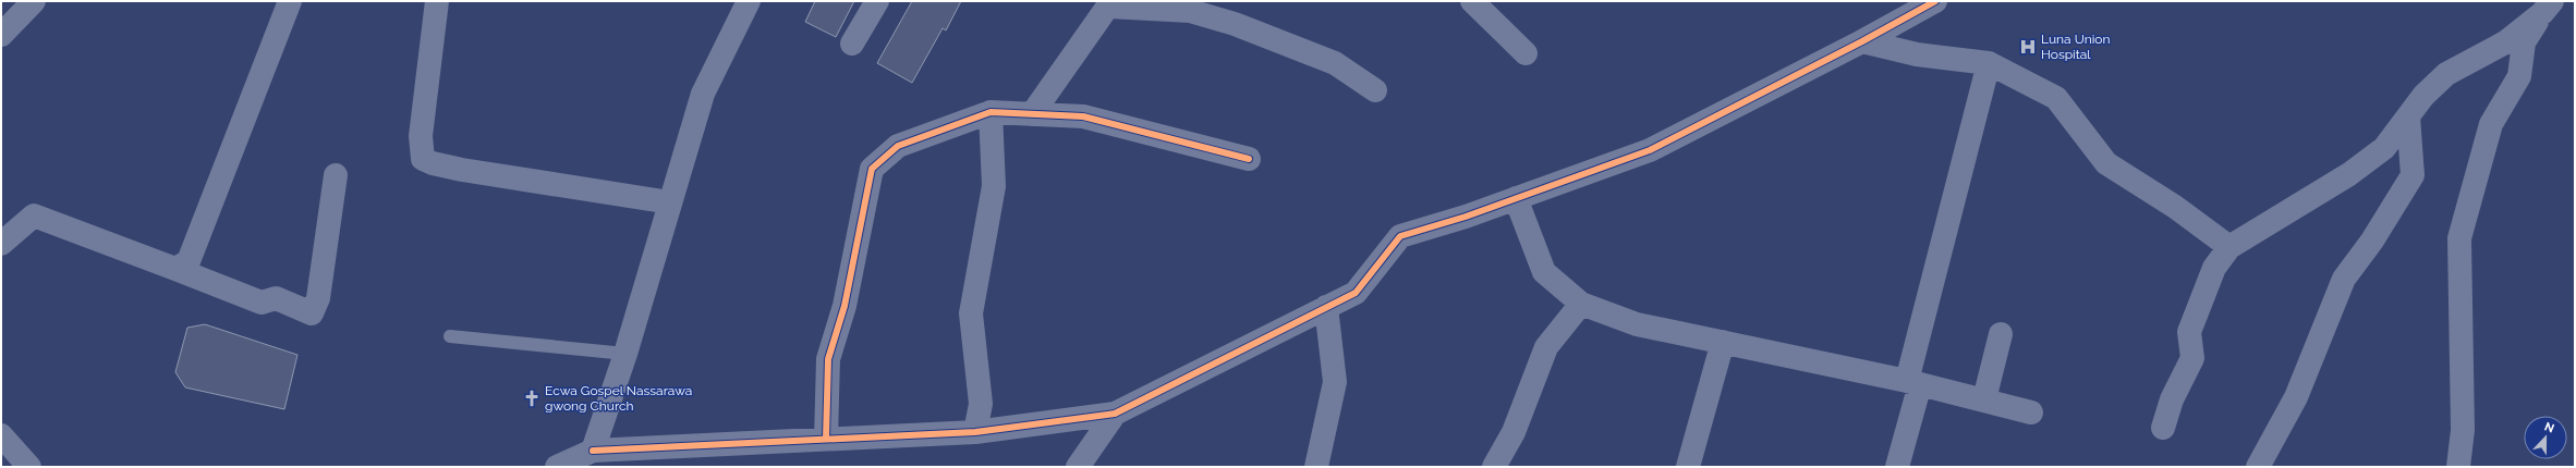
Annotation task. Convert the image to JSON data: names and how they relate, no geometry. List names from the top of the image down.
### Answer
{
  "places": {
    "hospital": ["Luna Union Hospital"],
    "church": ["Ecwa Gospel Nassarawa gwong Church"]
  },
  "north": "top"
}
